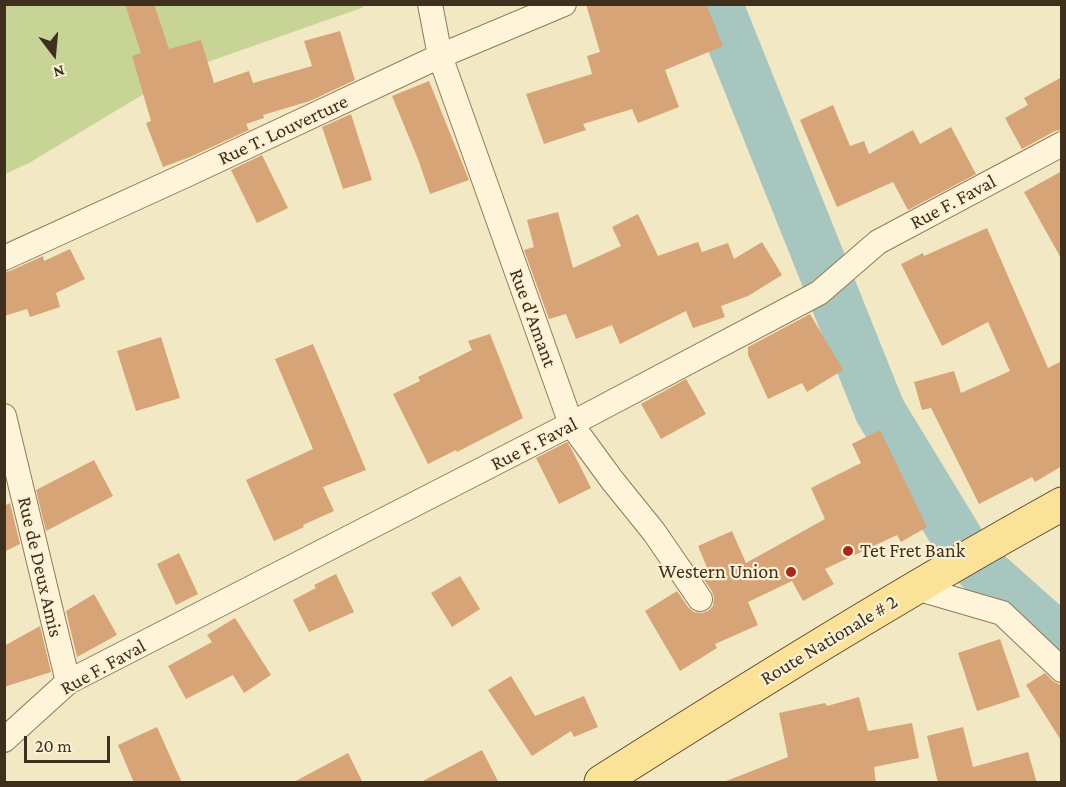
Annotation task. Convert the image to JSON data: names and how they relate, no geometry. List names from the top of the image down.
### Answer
{
  "streets": {
    "main road": ["Route Nationale # 2"],
    "street": [
      "Rue T. Louverture",
      "Rue F. Faval",
      "Rue d'Amant",
      "Rue de Deux Amis"
    ]
  },
  "crossings": [
    ["Rue T. Louverture", "Rue d'Amant"],
    ["Rue F. Faval", "Rue d'Amant"],
    ["Rue F. Faval", "Rue de Deux Amis"]
  ],
  "places": ["Tet Fret Bank", "Western Union"],
  "scale_bar": "20 m",
  "north": "bottom"
}
